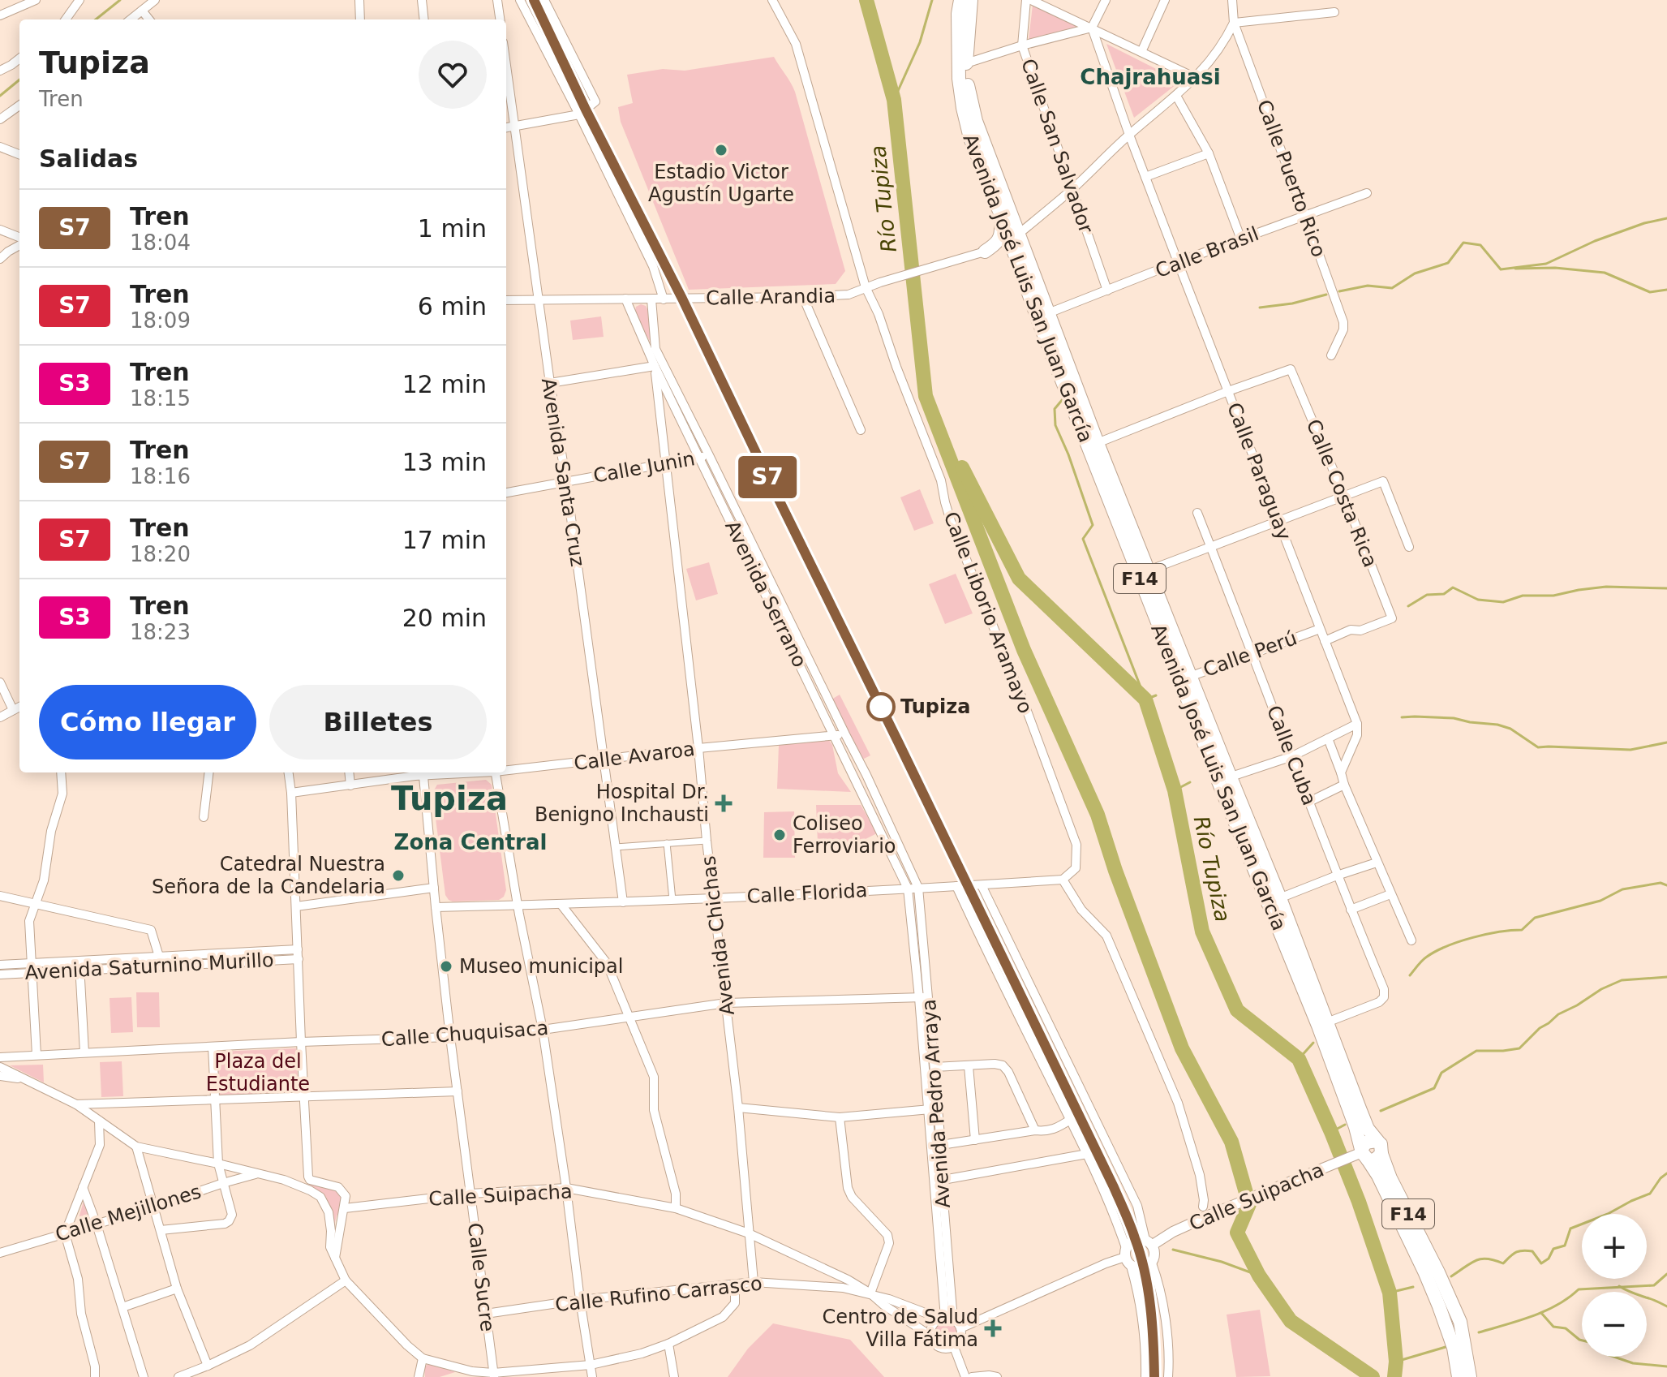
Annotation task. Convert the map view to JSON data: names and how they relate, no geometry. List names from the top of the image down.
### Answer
{
  "streets": {
    "highway": ["Avenida José Luis San Juan García", "F14"],
    "street": [
      "Calle San Salvador",
      "Calle Puerto Rico",
      "Calle Brasil",
      "Calle Arandia",
      "Calle Junin",
      "Calle Paraguay",
      "Avenida Santa Cruz",
      "Calle Costa Rica",
      "Avenida Serrano",
      "Calle Liborio Aramayo",
      "Calle Perú",
      "Calle Cuba",
      "Calle Avaroa",
      "Calle Florida",
      "Avenida Chichas",
      "Avenida Saturnino Murillo",
      "Calle Chuquisaca",
      "Avenida Pedro Arraya",
      "Calle Suipacha",
      "Calle Mejillones",
      "Calle Sucre",
      "Calle Rufino Carrasco"
    ]
  },
  "crossings": [
    ["Calle San Salvador", "Calle Brasil"],
    ["Calle Puerto Rico", "Calle Brasil"],
    ["Calle Brasil", "Avenida José Luis San Juan García"],
    ["Calle Brasil", "Calle Paraguay"],
    ["Avenida José Luis San Juan García", "F14"],
    ["Avenida José Luis San Juan García", "Calle Perú"],
    ["Avenida José Luis San Juan García", "Calle Cuba"],
    ["Avenida José Luis San Juan García", "Calle Suipacha"],
    ["Calle Arandia", "Avenida Santa Cruz"],
    ["Calle Arandia", "Avenida Serrano"],
    ["Calle Arandia", "Calle Liborio Aramayo"],
    ["Calle Junin", "Avenida Santa Cruz"],
    ["Calle Junin", "Avenida Serrano"],
    ["Calle Junin", "Avenida Chichas"],
    ["Calle Paraguay", "Calle Costa Rica"],
    ["Calle Paraguay", "Calle Perú"],
    ["Avenida Santa Cruz", "Calle Avaroa"],
    ["Avenida Santa Cruz", "Calle Florida"],
    ["Calle Costa Rica", "Calle Perú"],
    ["F14", "Calle Suipacha"],
    ["Avenida Serrano", "Calle Avaroa"],
    ["Avenida Serrano", "Calle Florida"],
    ["Avenida Serrano", "Avenida Chichas"],
    ["Avenida Serrano", "Avenida Pedro Arraya"],
    ["Calle Liborio Aramayo", "Calle Florida"],
    ["Calle Perú", "Calle Cuba"],
    ["Calle Avaroa", "Avenida Chichas"],
    ["Calle Avaroa", "Calle Sucre"],
    ["Calle Florida", "Avenida Chichas"],
    ["Calle Florida", "Avenida Pedro Arraya"],
    ["Calle Florida", "Calle Sucre"],
    ["Avenida Chichas", "Calle Chuquisaca"],
    ["Avenida Chichas", "Calle Suipacha"],
    ["Avenida Chichas", "Calle Rufino Carrasco"],
    ["Calle Chuquisaca", "Avenida Pedro Arraya"],
    ["Calle Chuquisaca", "Calle Sucre"],
    ["Avenida Pedro Arraya", "Calle Suipacha"],
    ["Calle Suipacha", "Calle Sucre"],
    ["Calle Suipacha", "Calle Rufino Carrasco"],
    ["Calle Sucre", "Calle Rufino Carrasco"]
  ],
  "districts": ["Chajrahuasi", "Tupiza", "Zona Central"],
  "water": ["Río Tupiza"],
  "parks": ["Plaza del Estudiante"],
  "places": {
    "other": [
      "Estadio Victor Agustín Ugarte",
      "Tupiza",
      "Coliseo Ferroviario",
      "Catedral Nuestra Señora de la Candelaria",
      "Museo municipal"
    ],
    "health": ["Hospital Dr. Benigno Inchausti", "Centro de Salud Villa Fátima"]
  },
  "page": {
    "on_map": "S7",
    "heading": [
      ["Tupiza", "Tren"],
      "Salidas"
    ],
    "list": [
      {
        "mark": "S7",
        "name": "Tren",
        "note": "18:04",
        "value": "1 min"
      },
      {
        "mark": "S7",
        "name": "Tren",
        "note": "18:09",
        "value": "6 min"
      },
      {
        "mark": "S3",
        "name": "Tren",
        "note": "18:15",
        "value": "12 min"
      },
      {
        "mark": "S7",
        "name": "Tren",
        "note": "18:16",
        "value": "13 min"
      },
      {
        "mark": "S7",
        "name": "Tren",
        "note": "18:20",
        "value": "17 min"
      },
      {
        "mark": "S3",
        "name": "Tren",
        "note": "18:23",
        "value": "20 min"
      }
    ],
    "buttons": ["Cómo llegar", "Billetes"],
    "map_buttons": ["+", "−"]
  }
}
